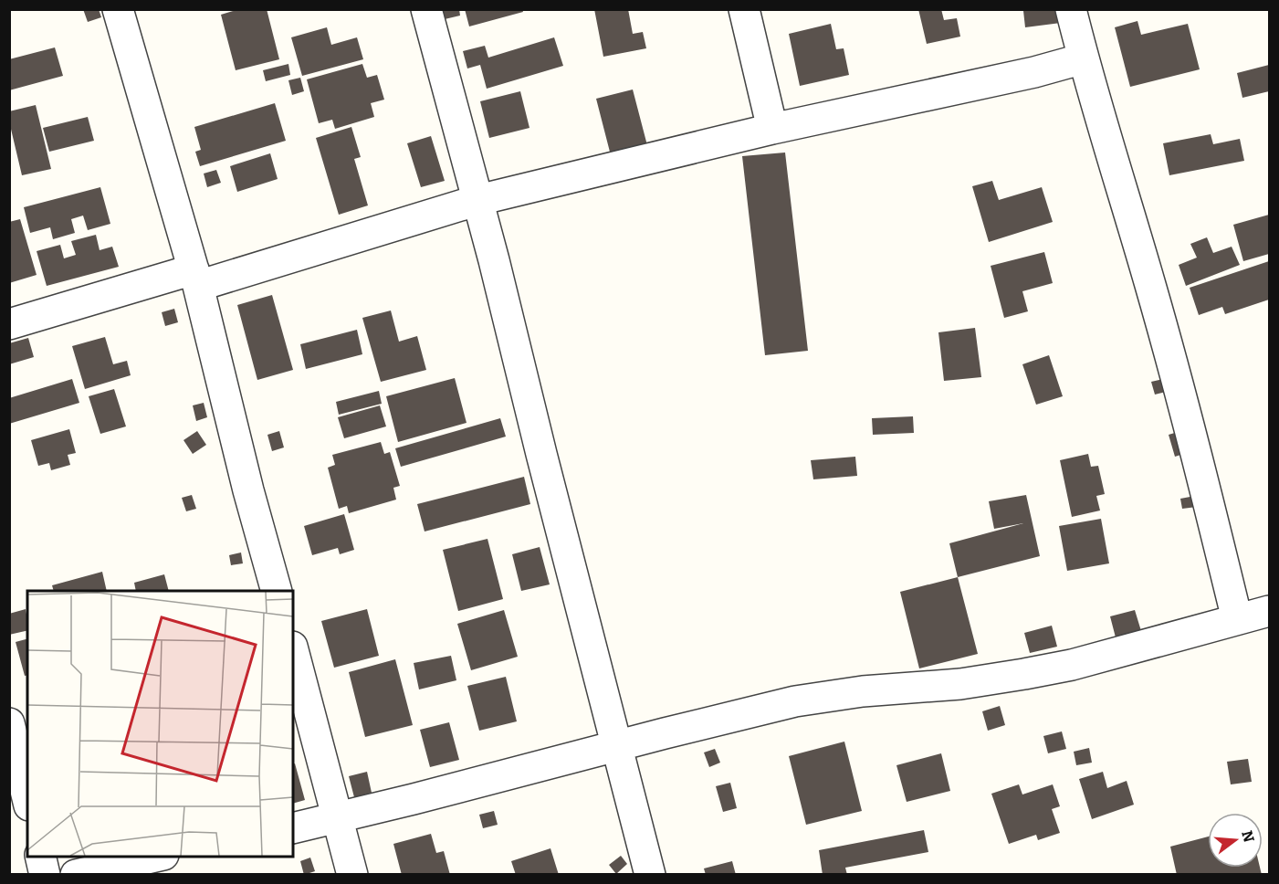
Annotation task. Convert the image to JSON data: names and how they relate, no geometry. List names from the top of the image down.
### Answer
{
  "north": "right"
}
